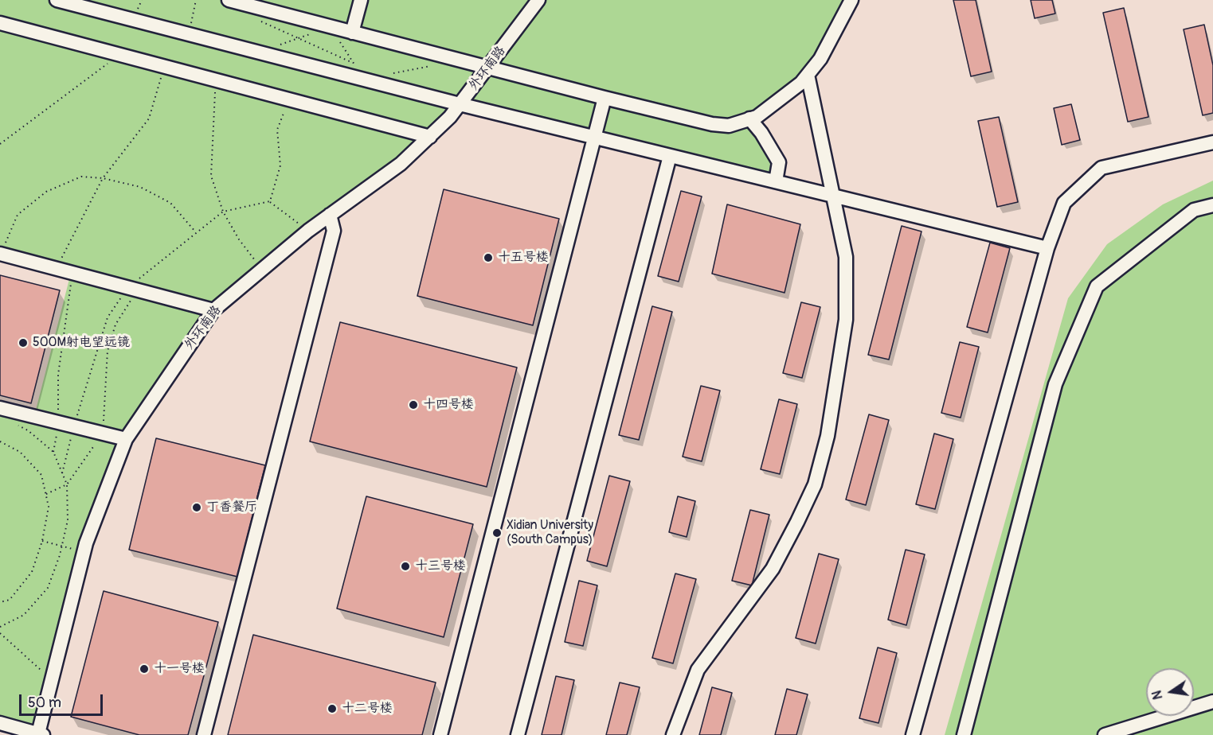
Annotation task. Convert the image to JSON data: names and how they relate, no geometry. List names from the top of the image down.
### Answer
{
  "streets": {
    "street": ["外环南路"]
  },
  "places": [
    "十五号楼",
    "500M射电望远镜",
    "十四号楼",
    "丁香餐厅",
    "Xidian University (South Campus)",
    "十三号楼",
    "十一号楼",
    "十二号楼"
  ],
  "scale_bar": "50 m",
  "north": "left"
}
